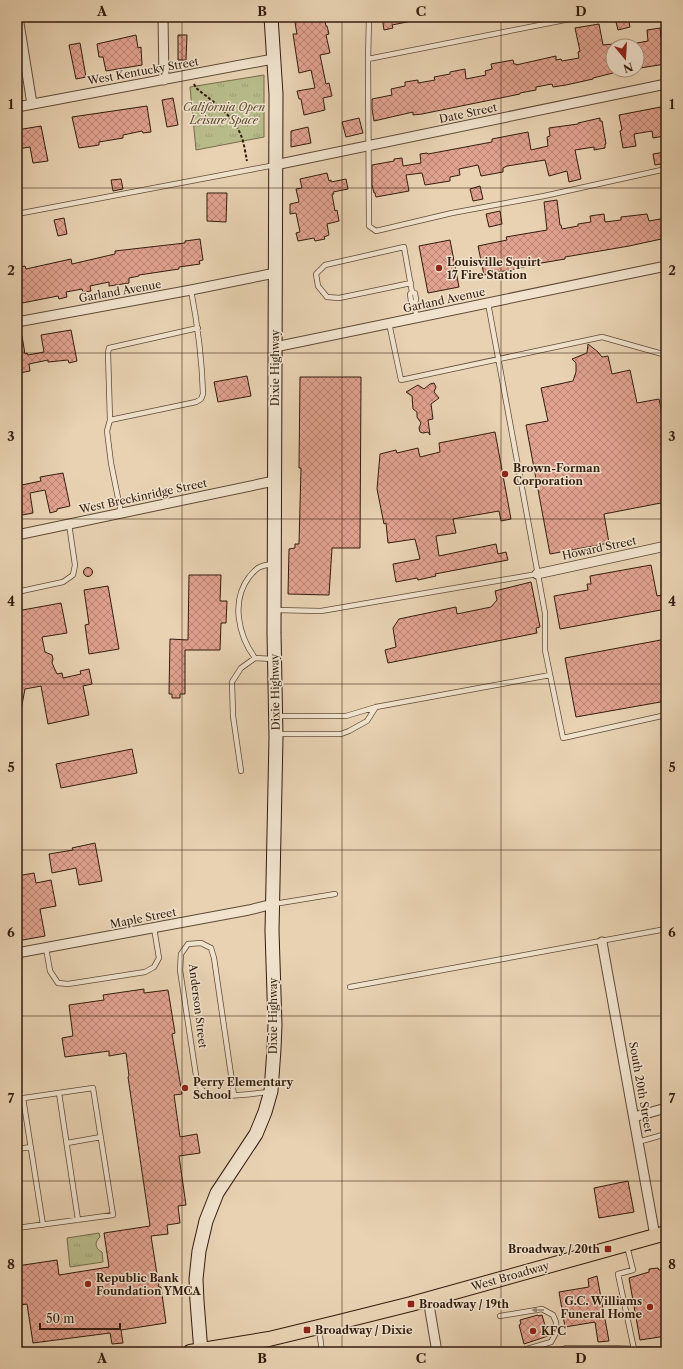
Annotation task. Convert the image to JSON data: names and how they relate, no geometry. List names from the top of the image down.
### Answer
{
  "streets": {
    "main road": ["West Broadway"],
    "street": [
      "West Kentucky Street",
      "Date Street",
      "Garland Avenue",
      "Dixie Highway",
      "West Breckinridge Street",
      "Howard Street",
      "Maple Street",
      "South 20th Street"
    ],
    "lane": ["Anderson Street"]
  },
  "crossings": [
    ["West Kentucky Street", "Dixie Highway"],
    ["Date Street", "Dixie Highway"],
    ["Garland Avenue", "Dixie Highway"],
    ["Dixie Highway", "West Breckinridge Street"],
    ["Dixie Highway", "Maple Street"],
    ["Dixie Highway", "Anderson Street"],
    ["Dixie Highway", "West Broadway"],
    ["South 20th Street", "West Broadway"]
  ],
  "parks": ["California Open Leisure Space"],
  "places": {
    "other": [
      "Louisville Squirt 17 Fire Station",
      "Brown-Forman Corporation",
      "Perry Elementary School",
      "Republic Bank Foundation YMCA",
      "G.C. Williams Funeral Home",
      "KFC"
    ],
    "transit": ["Broadway / 20th", "Broadway / 19th", "Broadway / Dixie"]
  },
  "scale_bar": "50 m",
  "north": "bottom",
  "grid": {
    "columns": [
      "A",
      "B",
      "C",
      "D"
    ],
    "rows": [
      "1",
      "2",
      "3",
      "4",
      "5",
      "6",
      "7",
      "8"
    ]
  }
}
